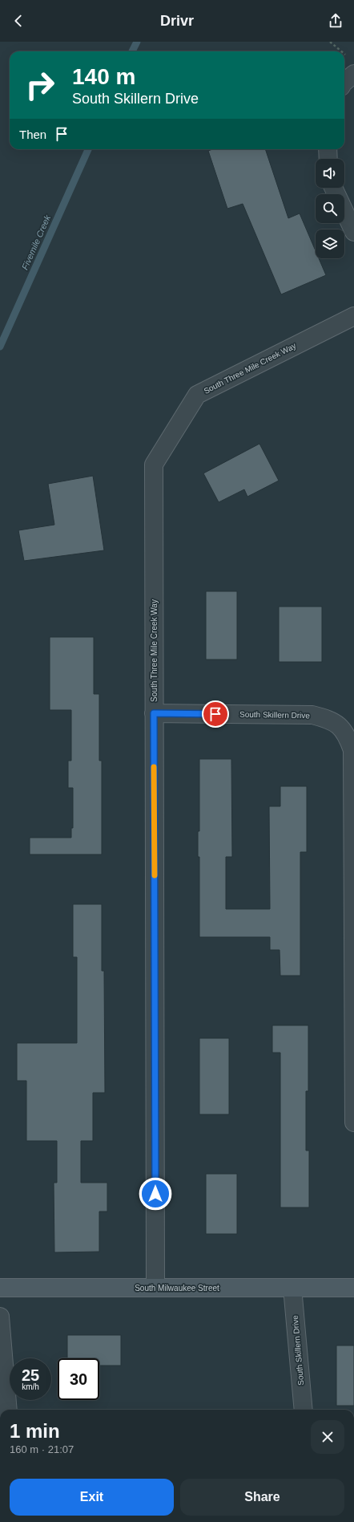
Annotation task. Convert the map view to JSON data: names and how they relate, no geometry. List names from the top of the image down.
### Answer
{
  "streets": {
    "street": ["South Three Mile Creek Way", "South Skillern Drive", "South Milwaukee Street"]
  },
  "crossings": [
    ["South Three Mile Creek Way", "South Skillern Drive"],
    ["South Three Mile Creek Way", "South Milwaukee Street"],
    ["South Skillern Drive", "South Milwaukee Street"]
  ],
  "water": ["Fivemile Creek"],
  "page": {
    "header": "Drivr",
    "turn": ["140 m", "South Skillern Drive"],
    "then": "Then",
    "speed": "25 km/h",
    "limit": "30",
    "heading": ["1 min", "160 m · 21:07"],
    "buttons": ["Exit", "Share"]
  }
}
